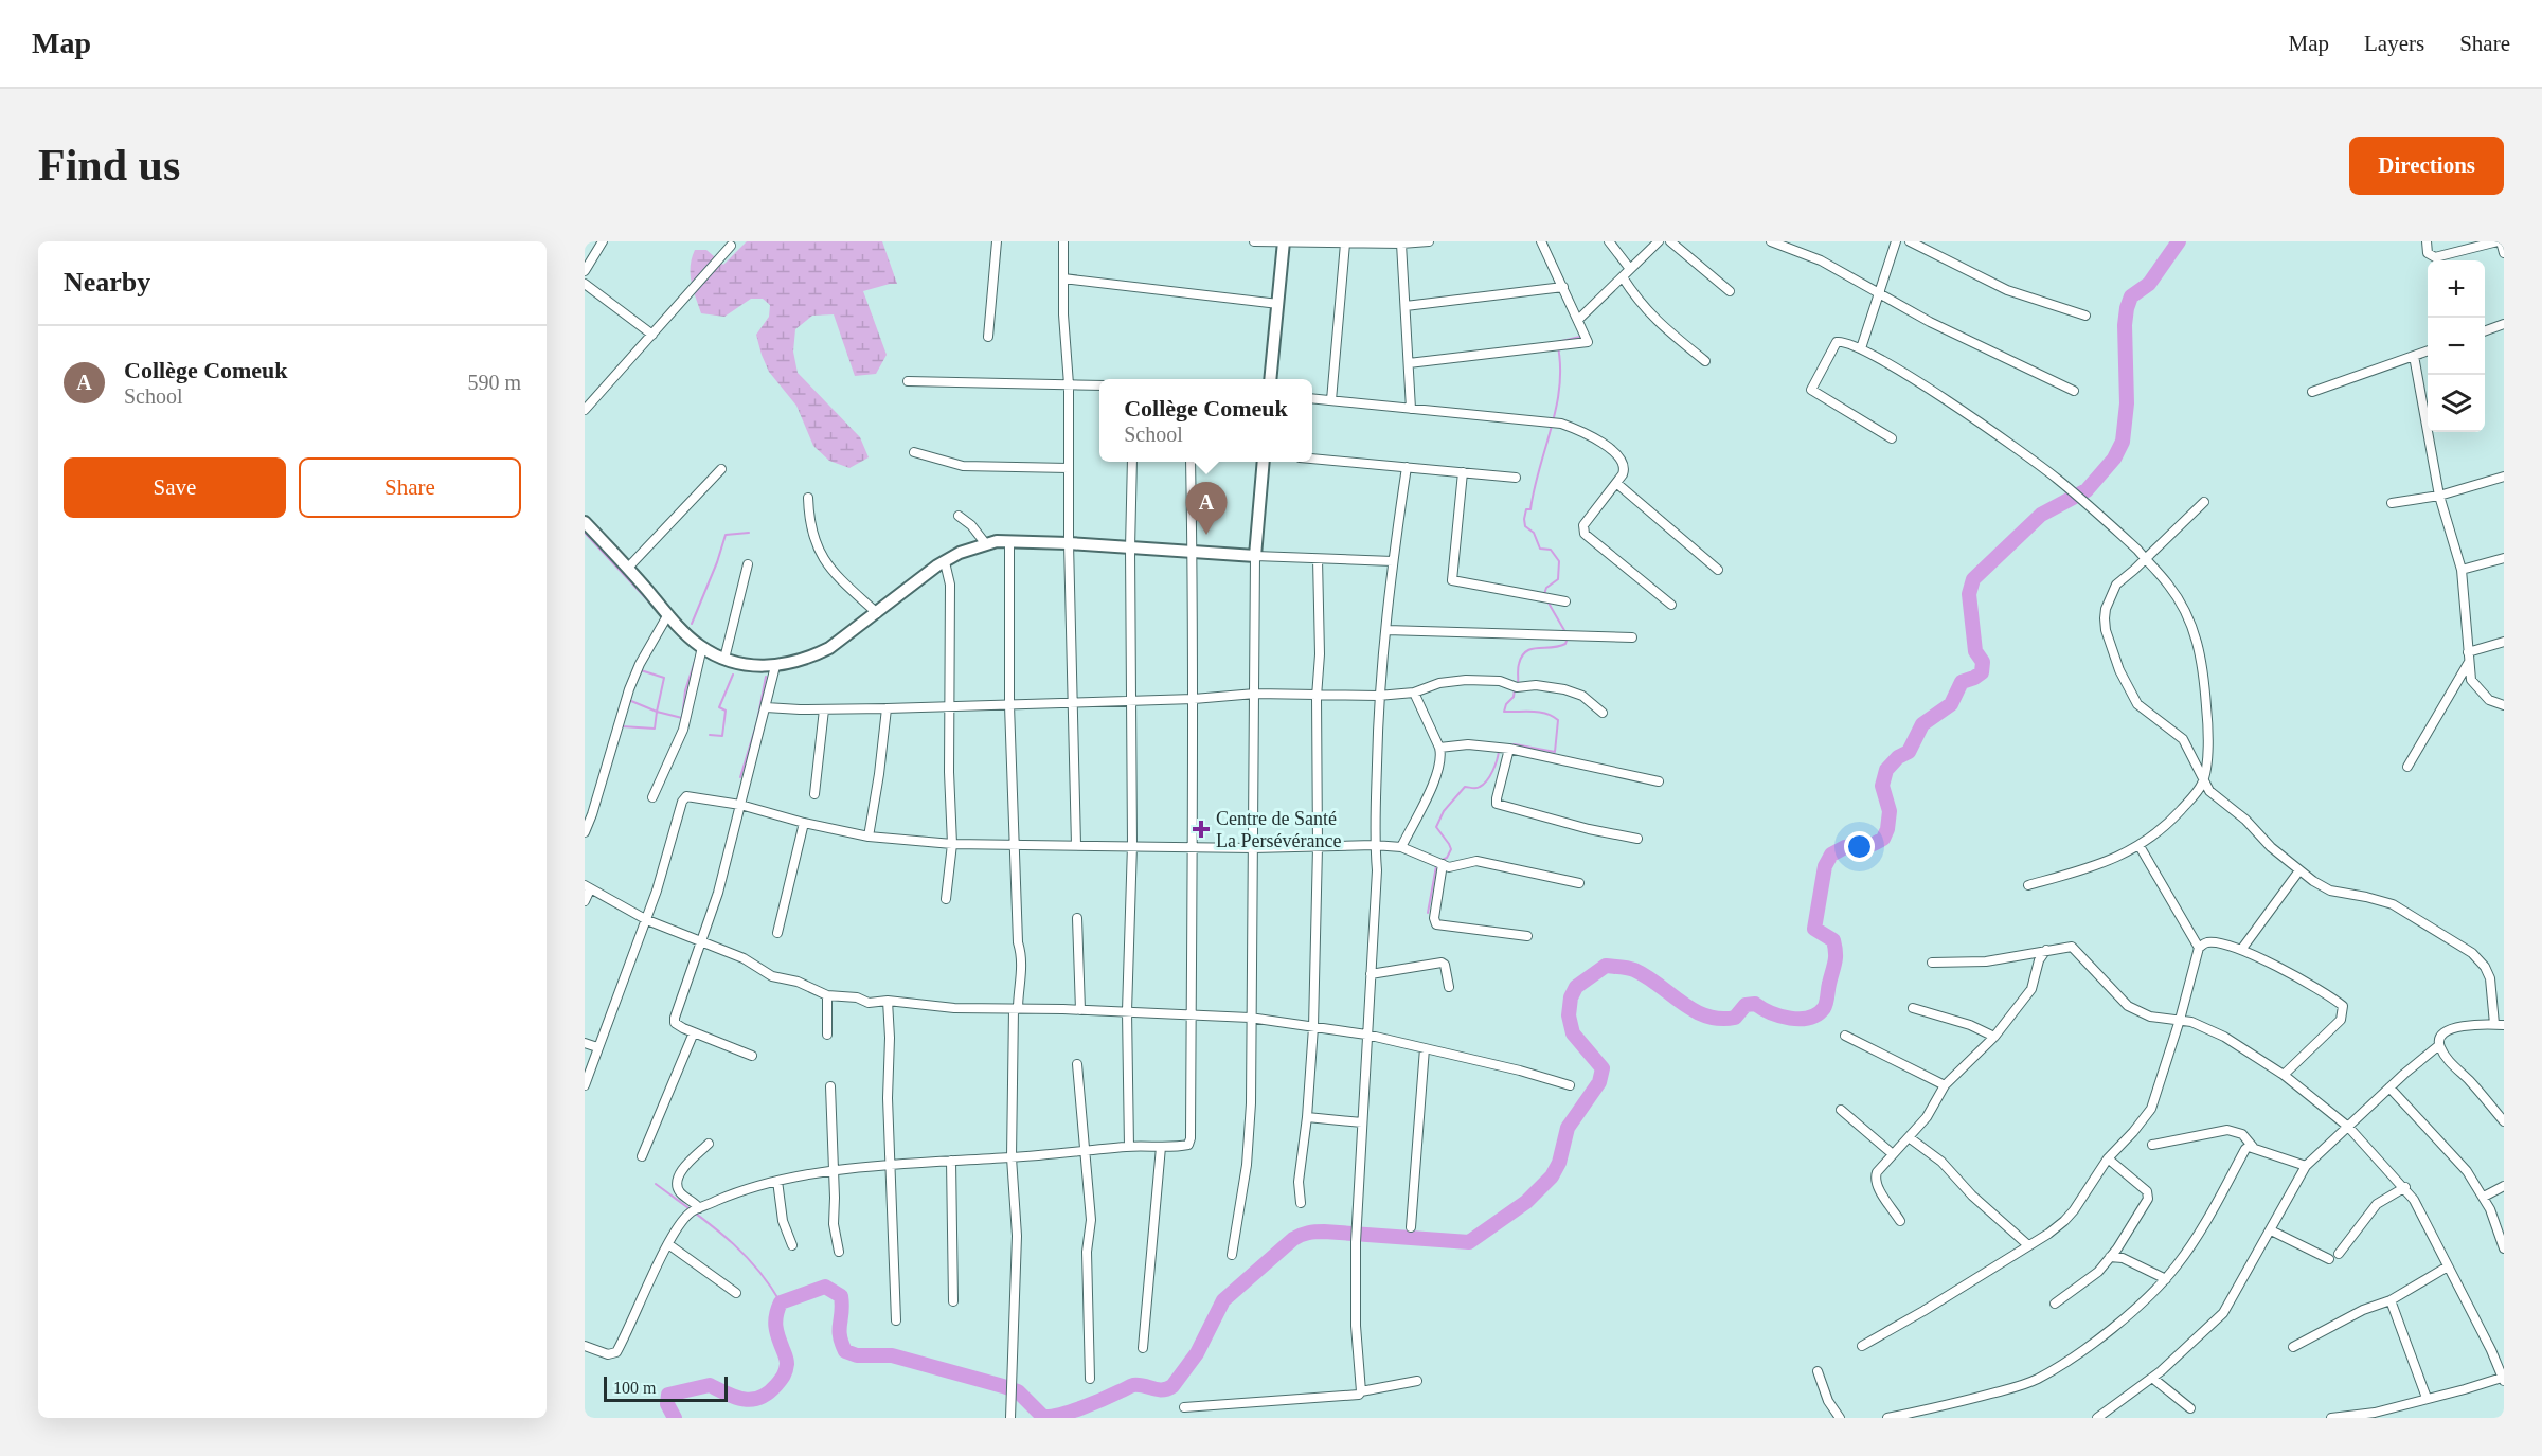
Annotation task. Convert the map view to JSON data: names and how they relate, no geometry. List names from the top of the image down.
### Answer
{
  "places": {
    "health": ["Centre de Santé La Persévérance"]
  },
  "scale_bar": "100 m",
  "page": {
    "header": "Map",
    "nav": ["Map", "Layers", "Share"],
    "buttons": [
      "Directions",
      ["Save", "Share"]
    ],
    "title": "Find us",
    "heading": "Nearby",
    "map_buttons": ["+", "−"],
    "list": [
      {
        "mark": "A",
        "name": "Collège Comeuk",
        "note": "School",
        "value": "590 m"
      }
    ],
    "popup": ["Collège Comeuk", "School"],
    "pins": "A",
    "scale": "100 m"
  }
}
